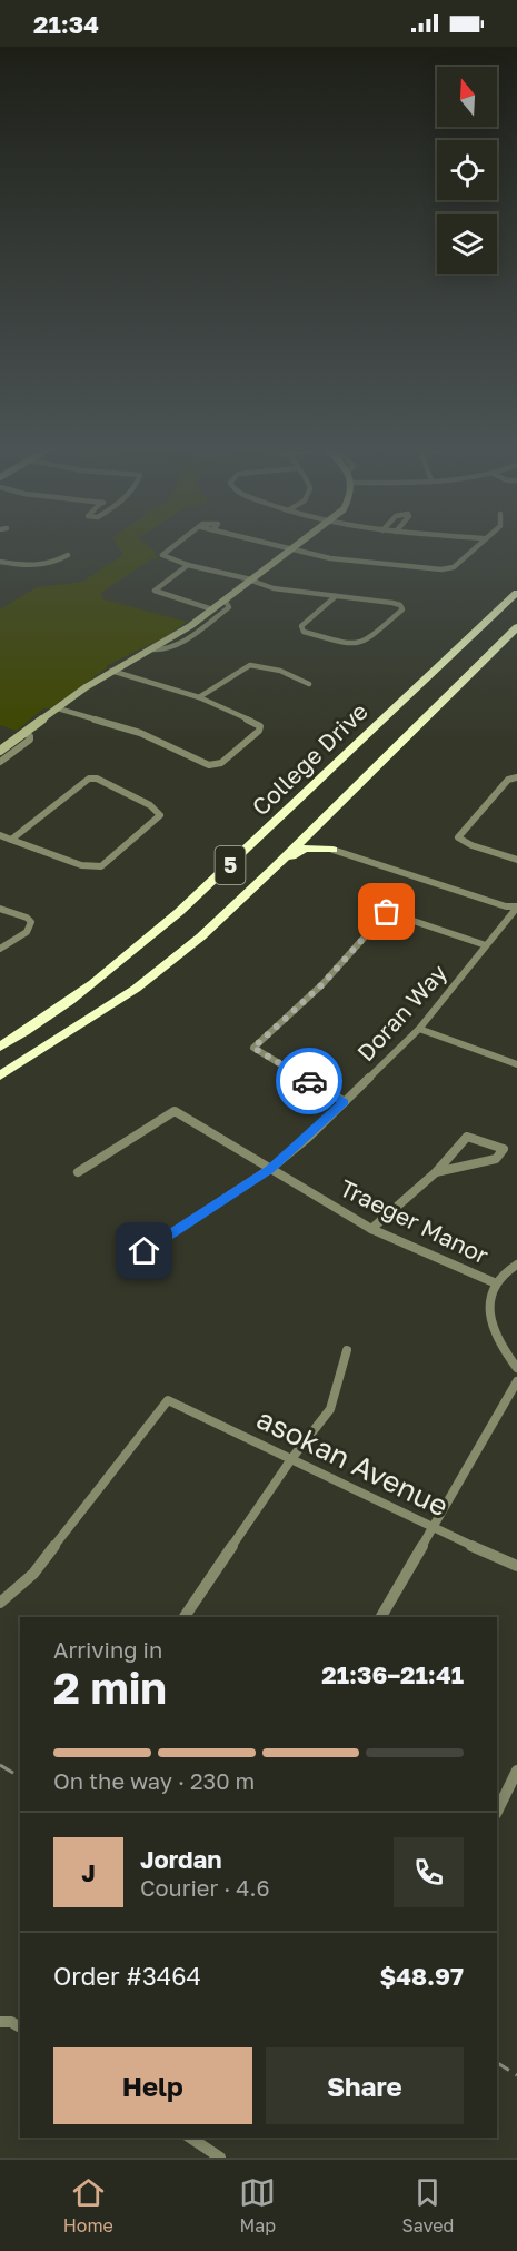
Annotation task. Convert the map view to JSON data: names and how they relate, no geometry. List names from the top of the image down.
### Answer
{
  "streets": {
    "highway": ["College Drive", "5"],
    "street": ["Doran Way", "Traeger Manor", "asokan Avenue"]
  },
  "crossings": [
    ["Doran Way", "Traeger Manor"]
  ],
  "north": "top",
  "page": {
    "status": "21:34",
    "heading": ["2 min", "Arriving in", "21:36–21:41"],
    "panel": [
      "Jordan",
      "Courier · 4.6",
      "Order #3464",
      "$48.97"
    ],
    "bar": "On the way · 230 m",
    "round": "J",
    "buttons": ["Help", "Share"],
    "tabs": ["Home", "Map", "Saved"]
  }
}
